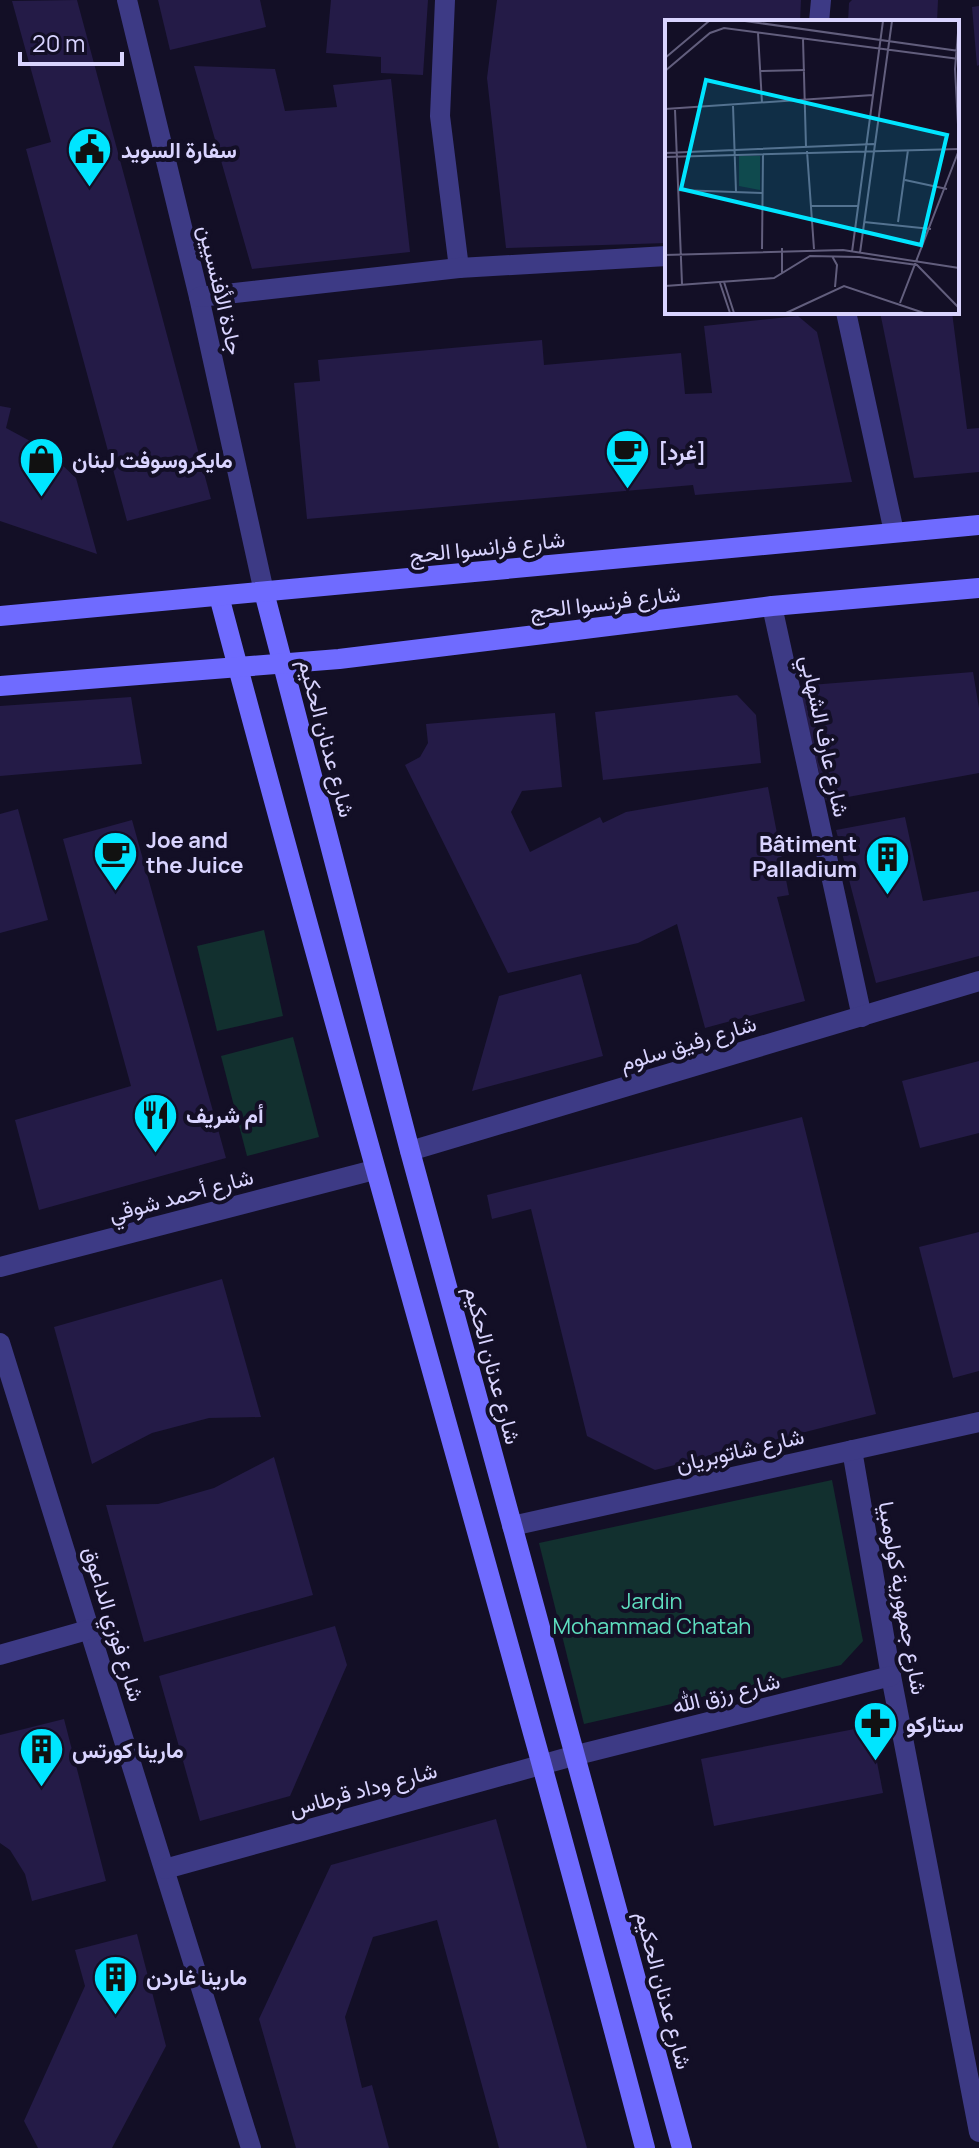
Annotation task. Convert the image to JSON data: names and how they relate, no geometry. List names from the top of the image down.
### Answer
{
  "streets": {
    "street": [
      "جادة الأفنسيين",
      "شارع فرانسوا الحج",
      "شارع فرنسوا الحج",
      "شارع عارف الشهابي",
      "شارع عدنان الحكيم",
      "شارع رفيق سلوم",
      "شارع أحمد شوقي",
      "شارع شاتوبريان",
      "شارع جمهورية كولومبيا",
      "شارع فوزي الداعوق",
      "شارع رزق الله",
      "شارع وداد قرطاس"
    ]
  },
  "crossings": [
    ["جادة الأفنسيين", "شارع فرانسوا الحج"],
    ["جادة الأفنسيين", "شارع عدنان الحكيم"],
    ["شارع فرانسوا الحج", "شارع عدنان الحكيم"],
    ["شارع فرنسوا الحج", "شارع عارف الشهابي"],
    ["شارع فرنسوا الحج", "شارع عدنان الحكيم"],
    ["شارع عارف الشهابي", "شارع رفيق سلوم"],
    ["شارع عدنان الحكيم", "شارع رفيق سلوم"],
    ["شارع عدنان الحكيم", "شارع شاتوبريان"],
    ["شارع عدنان الحكيم", "شارع رزق الله"],
    ["شارع عدنان الحكيم", "شارع وداد قرطاس"],
    ["شارع شاتوبريان", "شارع جمهورية كولومبيا"],
    ["شارع جمهورية كولومبيا", "شارع رزق الله"],
    ["شارع فوزي الداعوق", "شارع وداد قرطاس"],
    ["شارع رزق الله", "شارع وداد قرطاس"]
  ],
  "parks": ["Jardin Mohammad Chatah"],
  "places": {
    "public building": ["سفارة السويد"],
    "cafe": ["[غرد]", "Joe and the Juice"],
    "shop": ["مايكروسوفت لبنان"],
    "building": ["Bâtiment Palladium", "مارينا كورتس", "مارينا غاردن"],
    "restaurant": ["أم شريف"],
    "pharmacy": ["ستاركو"]
  },
  "scale_bar": "20 m"
}
